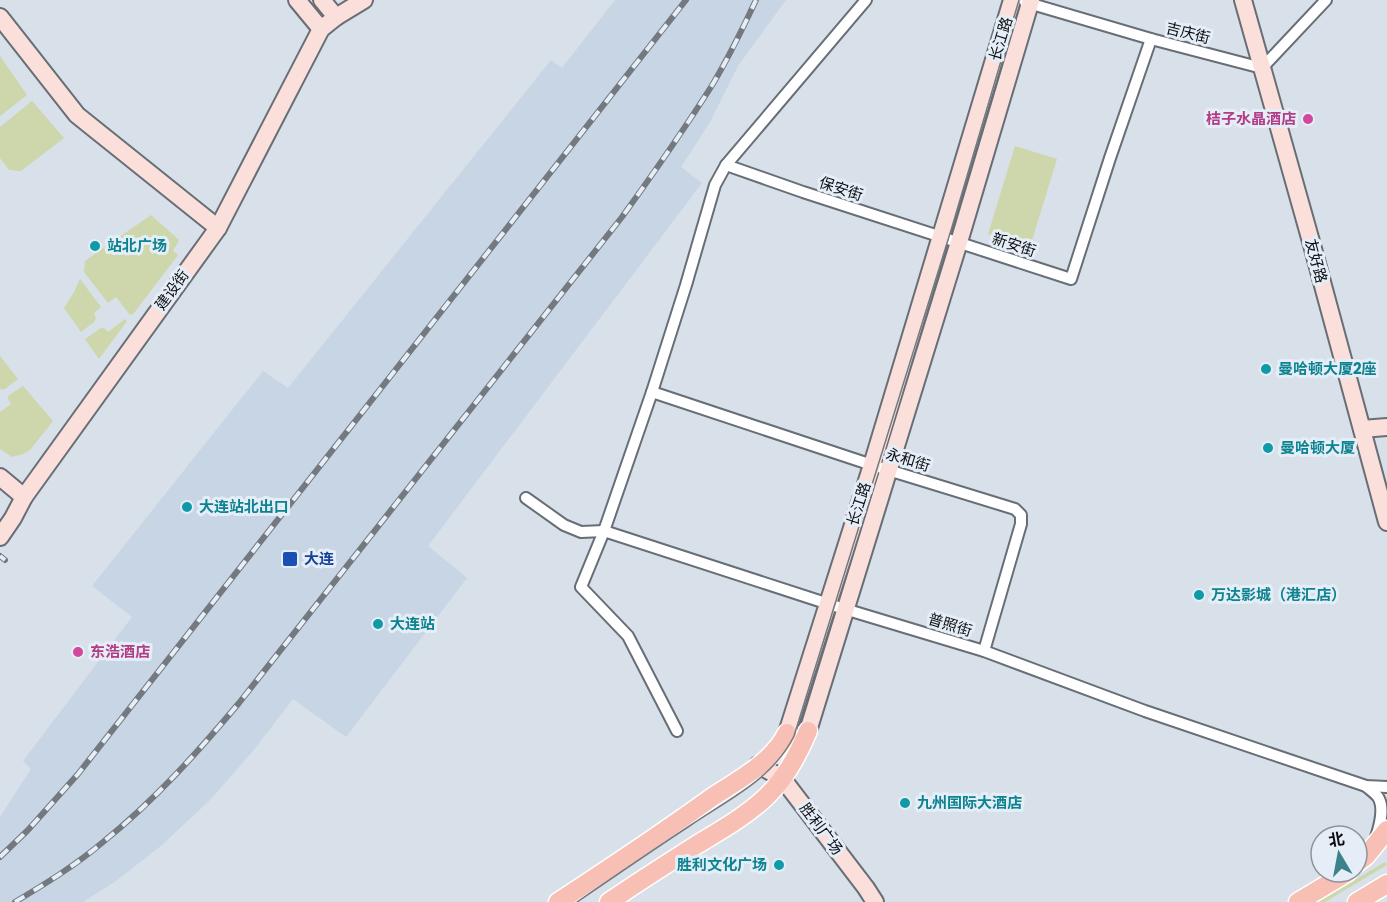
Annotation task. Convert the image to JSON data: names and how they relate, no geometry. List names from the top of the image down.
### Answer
{
  "streets": {
    "main road": [
      "长江路",
      "友好路",
      "建设街",
      "胜利广场"
    ],
    "street": [
      "吉庆街",
      "保安街",
      "新安街",
      "永和街",
      "普照街"
    ]
  },
  "crossings": [
    ["吉庆街", "长江路"],
    ["吉庆街", "新安街"],
    ["吉庆街", "友好路"],
    ["长江路", "保安街"],
    ["长江路", "新安街"],
    ["长江路", "永和街"],
    ["长江路", "普照街"],
    ["长江路", "胜利广场"],
    ["保安街", "新安街"],
    ["永和街", "普照街"]
  ],
  "places": {
    "other": [
      "桔子水晶酒店",
      "站北广场",
      "曼哈顿大厦2座",
      "曼哈顿大厦",
      "大连站北出口",
      "万达影城（港汇店）",
      "大连站",
      "东浩酒店",
      "九州国际大酒店",
      "胜利文化广场"
    ],
    "transit": ["大连"]
  },
  "north": "top"
}
